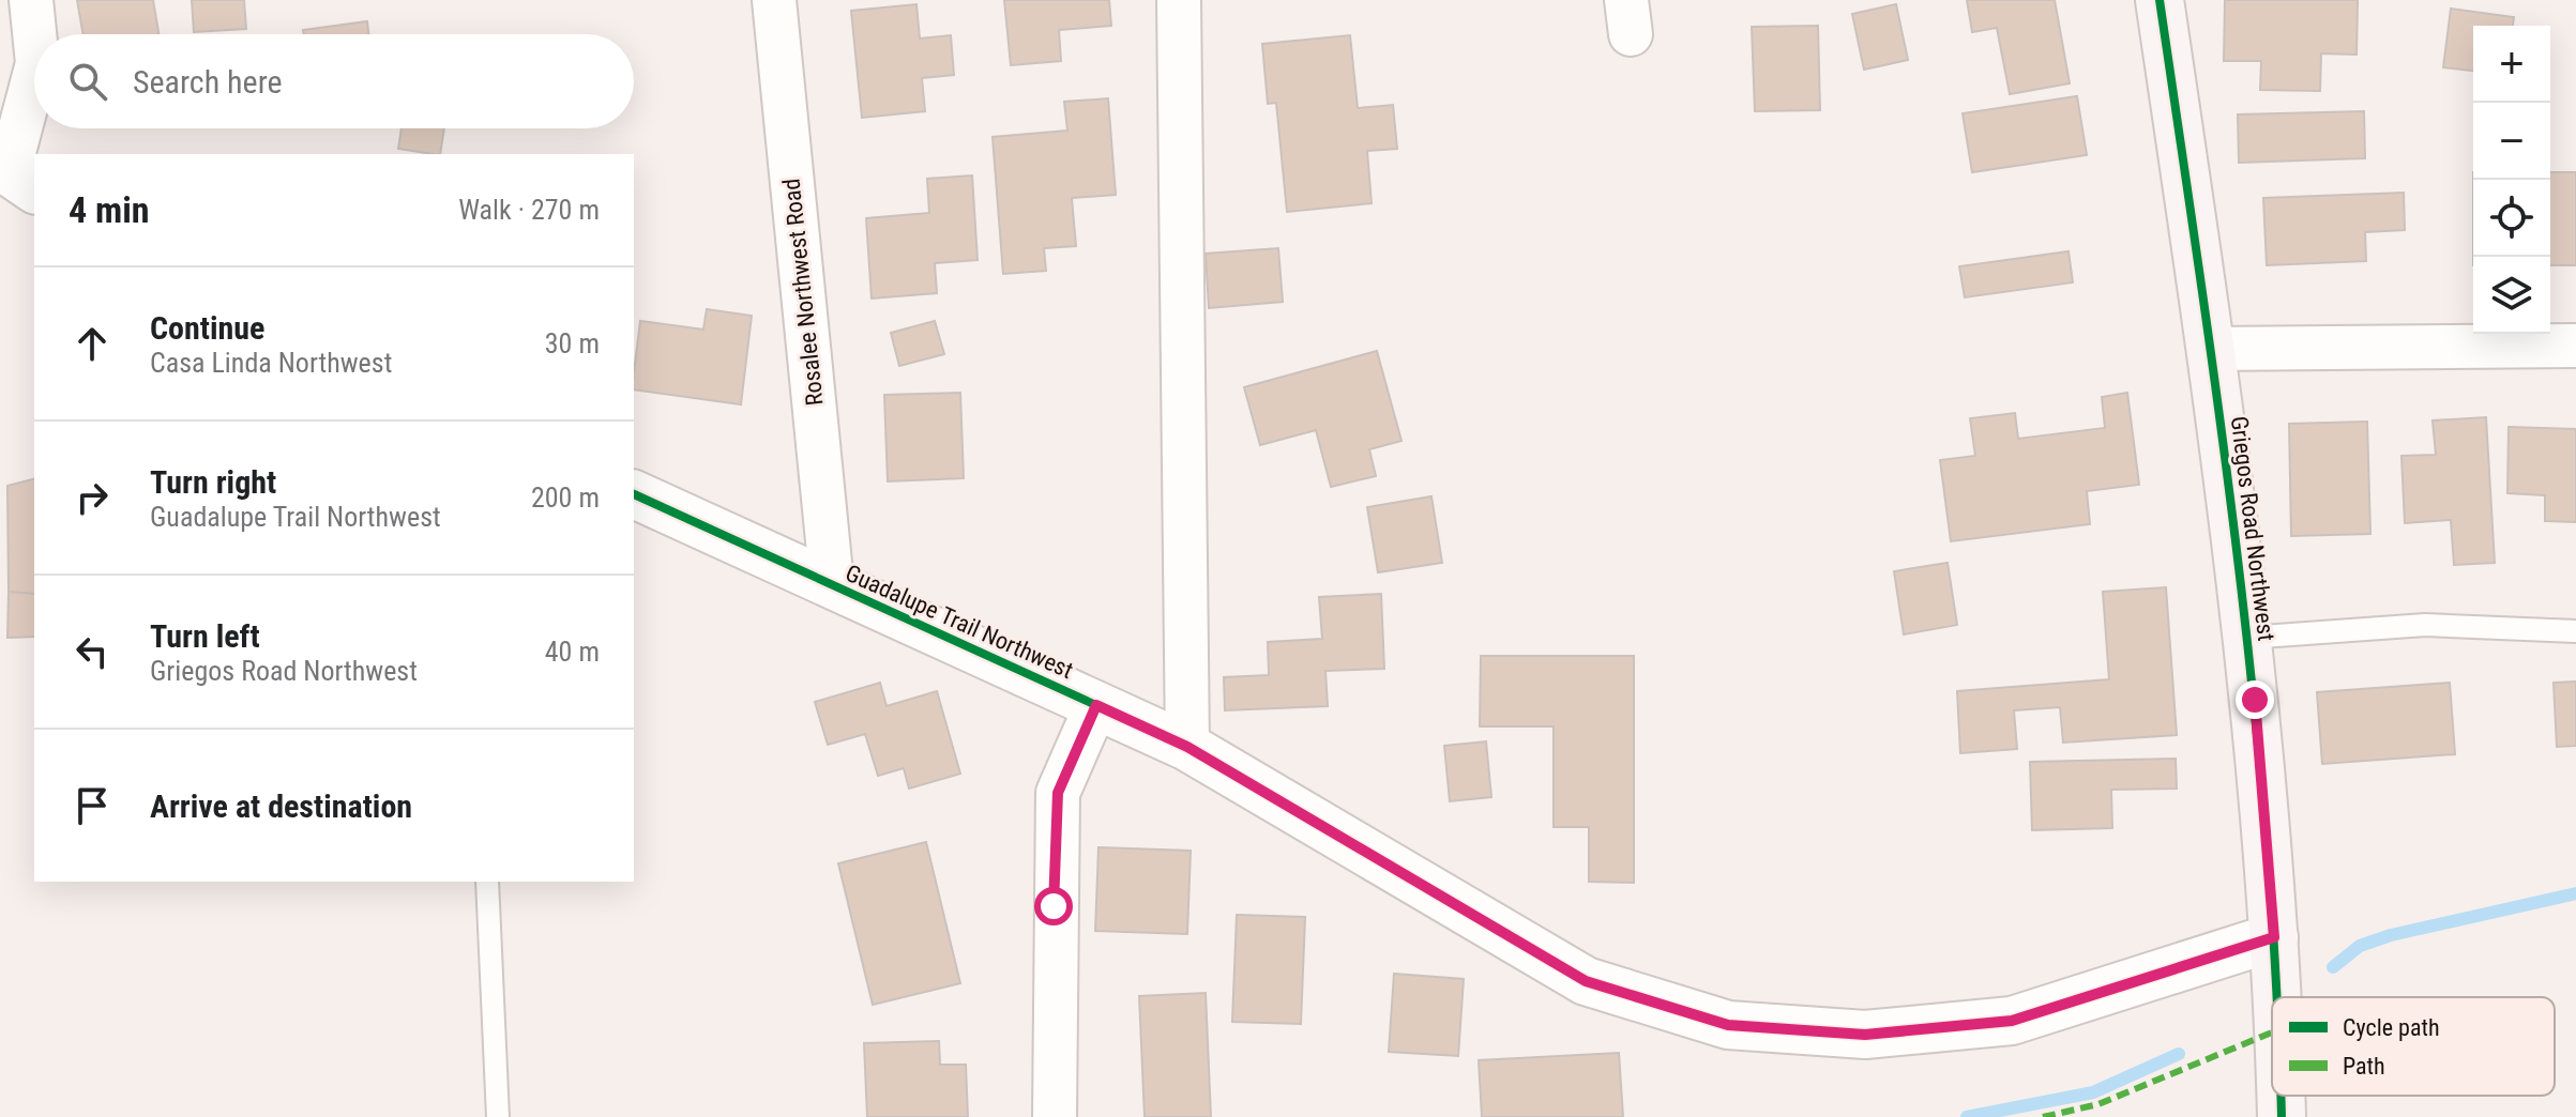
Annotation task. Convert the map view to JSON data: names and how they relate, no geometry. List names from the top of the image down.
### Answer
{
  "streets": {
    "main road": ["Griegos Road Northwest"],
    "street": ["Rosalee Northwest Road", "Guadalupe Trail Northwest"]
  },
  "crossings": [
    ["Rosalee Northwest Road", "Guadalupe Trail Northwest"],
    ["Griegos Road Northwest", "Guadalupe Trail Northwest"]
  ],
  "legend": ["Cycle path", "Path"],
  "page": {
    "map_buttons": ["+", "−"],
    "search": "Search here",
    "heading": ["4 min", "Walk · 270 m"],
    "list": [
      ["Continue", "Casa Linda Northwest", "30 m"],
      ["Turn right", "Guadalupe Trail Northwest", "200 m"],
      ["Turn left", "Griegos Road Northwest", "40 m"],
      "Arrive at destination"
    ]
  }
}
